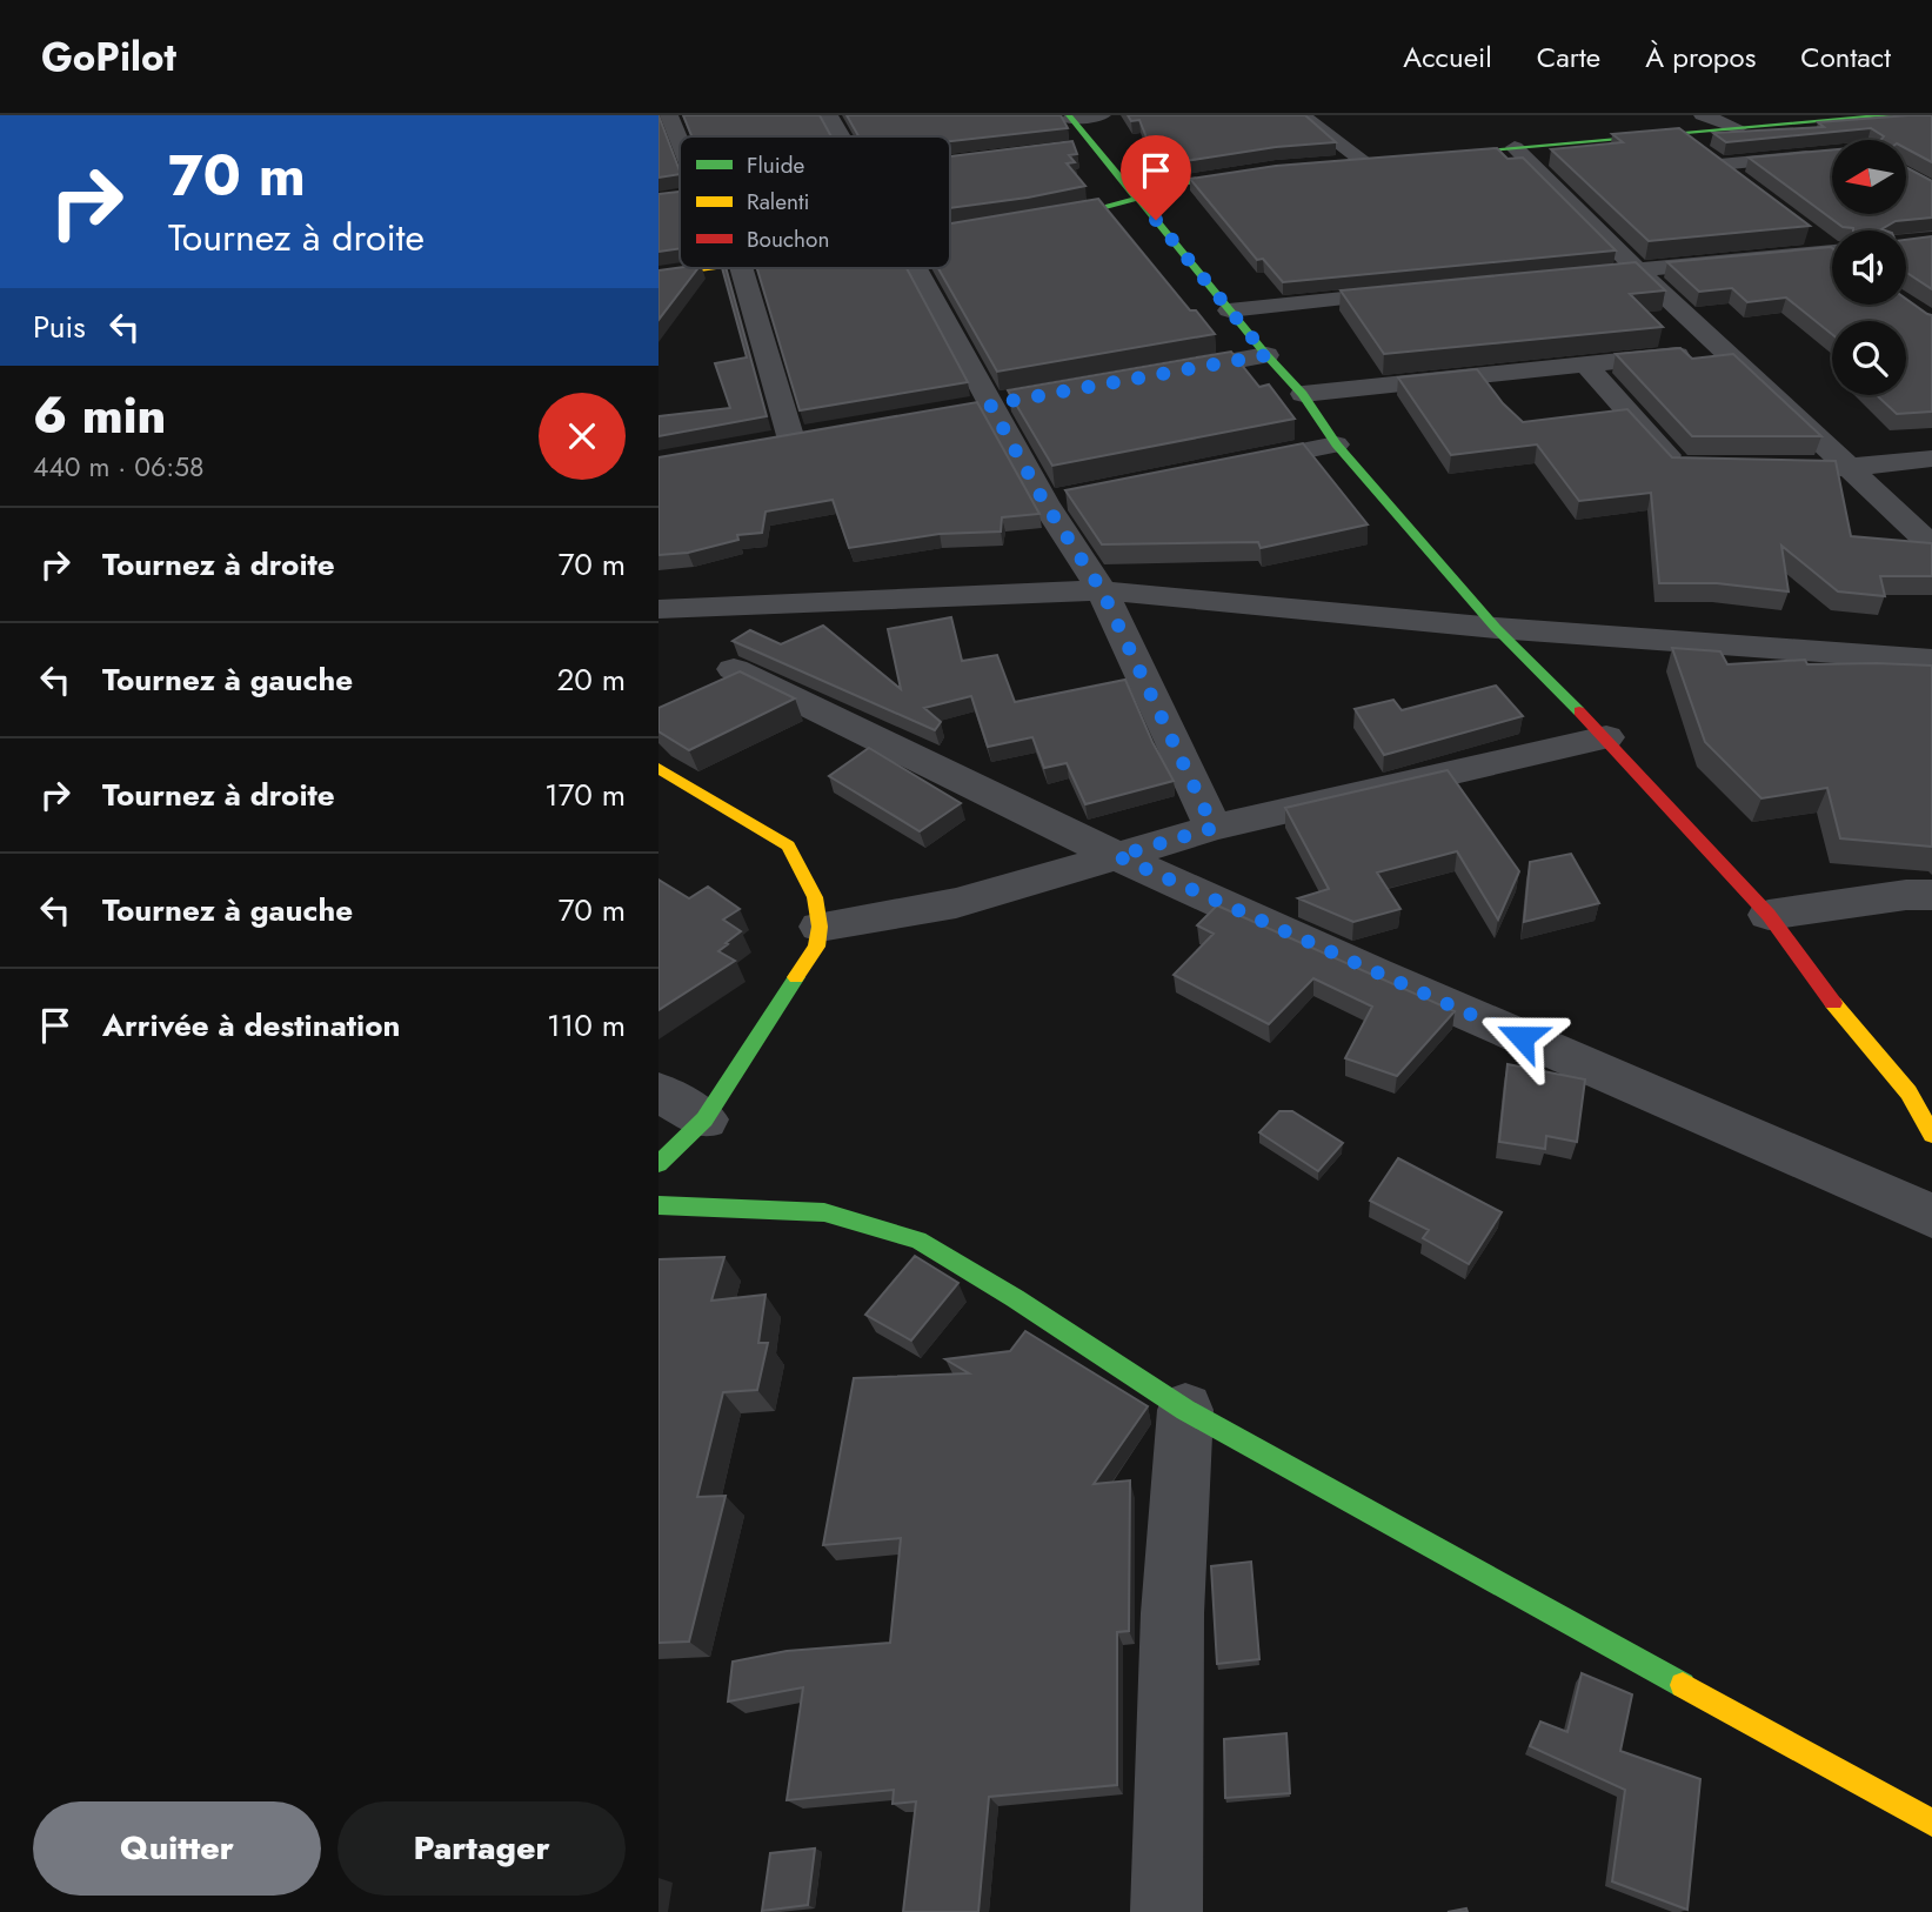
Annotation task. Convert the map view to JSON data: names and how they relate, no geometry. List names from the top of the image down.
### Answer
{
  "legend": ["Fluide", "Ralenti", "Bouchon"],
  "north": "left",
  "page": {
    "header": "GoPilot",
    "nav": [
      "Accueil",
      "Carte",
      "À propos",
      "Contact"
    ],
    "turn": ["70 m", "Tournez à droite"],
    "then": "Puis",
    "heading": ["6 min", "440 m · 06:58"],
    "list": [
      {
        "name": "Tournez à droite",
        "value": "70 m"
      },
      {
        "name": "Tournez à gauche",
        "value": "20 m"
      },
      {
        "name": "Tournez à droite",
        "value": "170 m"
      },
      {
        "name": "Tournez à gauche",
        "value": "70 m"
      },
      {
        "name": "Arrivée à destination",
        "value": "110 m"
      }
    ],
    "buttons": ["Quitter", "Partager"]
  }
}
